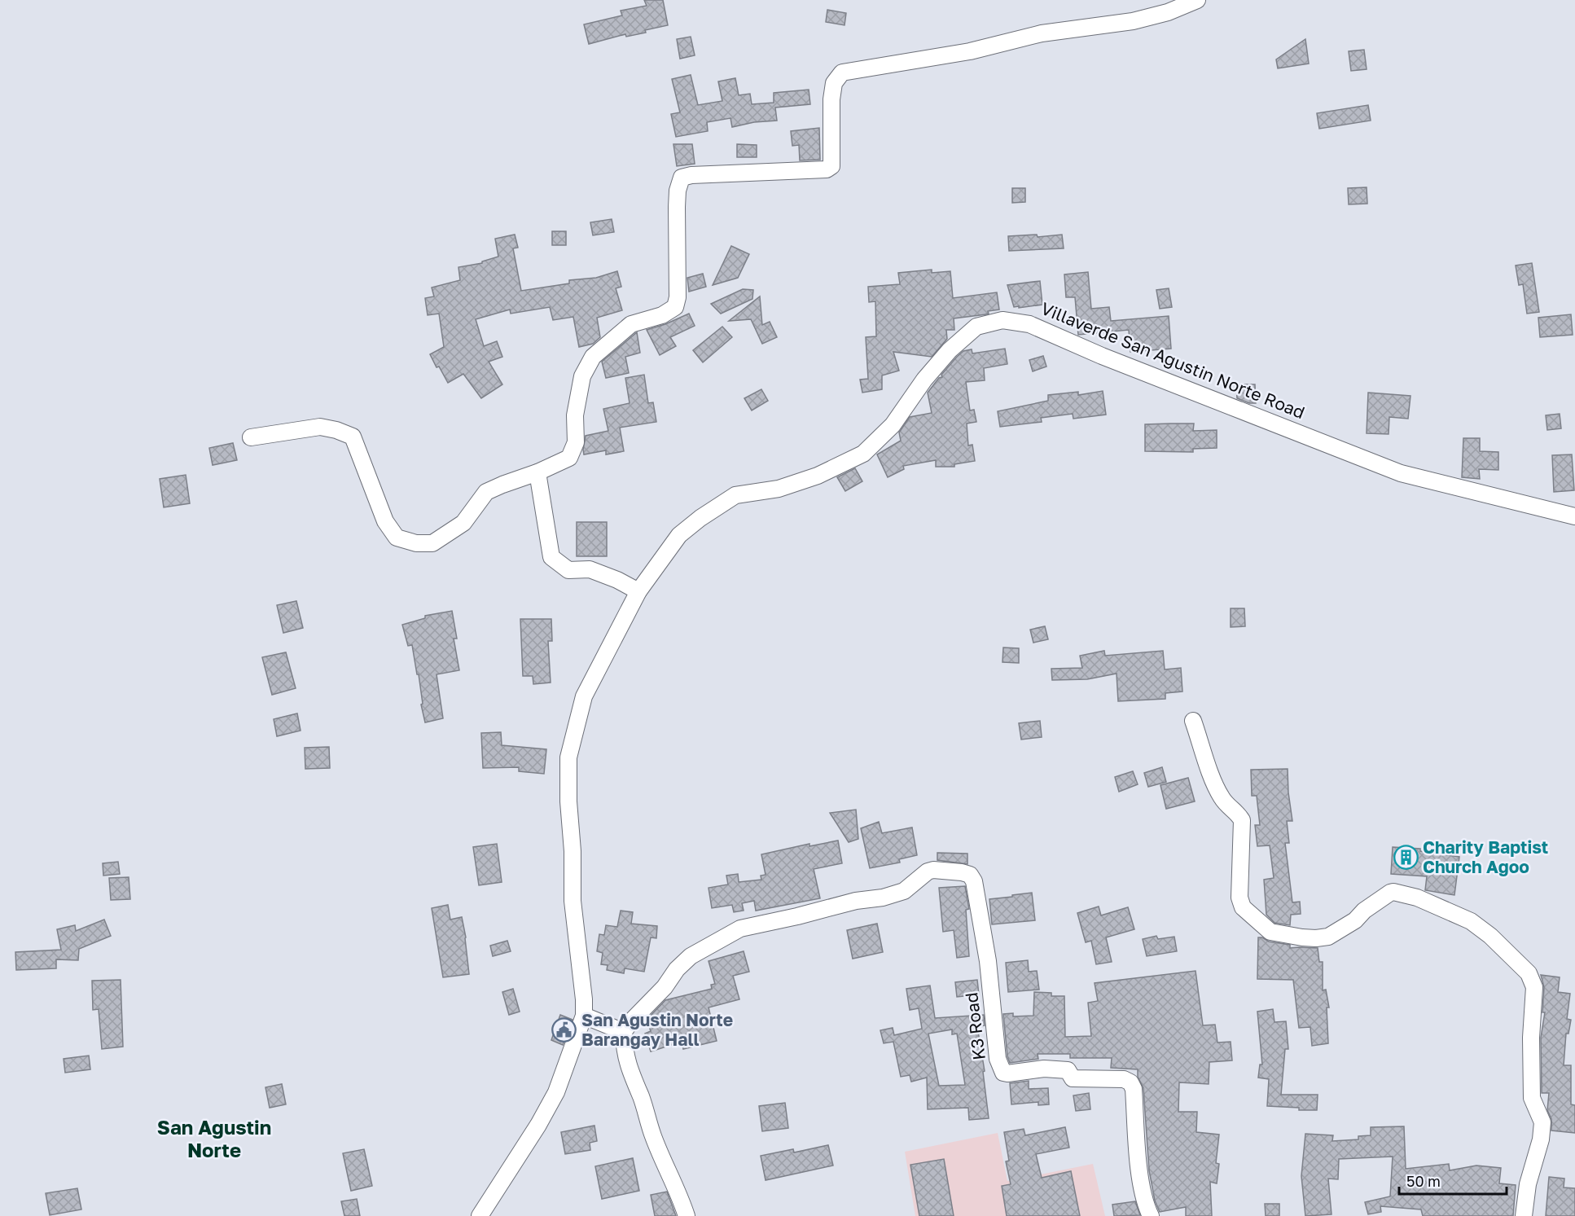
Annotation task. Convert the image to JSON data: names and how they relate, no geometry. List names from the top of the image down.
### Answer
{
  "streets": {
    "street": ["Villaverde San Agustin Norte Road", "K3 Road"]
  },
  "districts": ["San Agustin Norte"],
  "places": {
    "building": ["Charity Baptist Church Agoo"],
    "public building": ["San Agustin Norte Barangay Hall"]
  },
  "scale_bar": "50 m"
}
